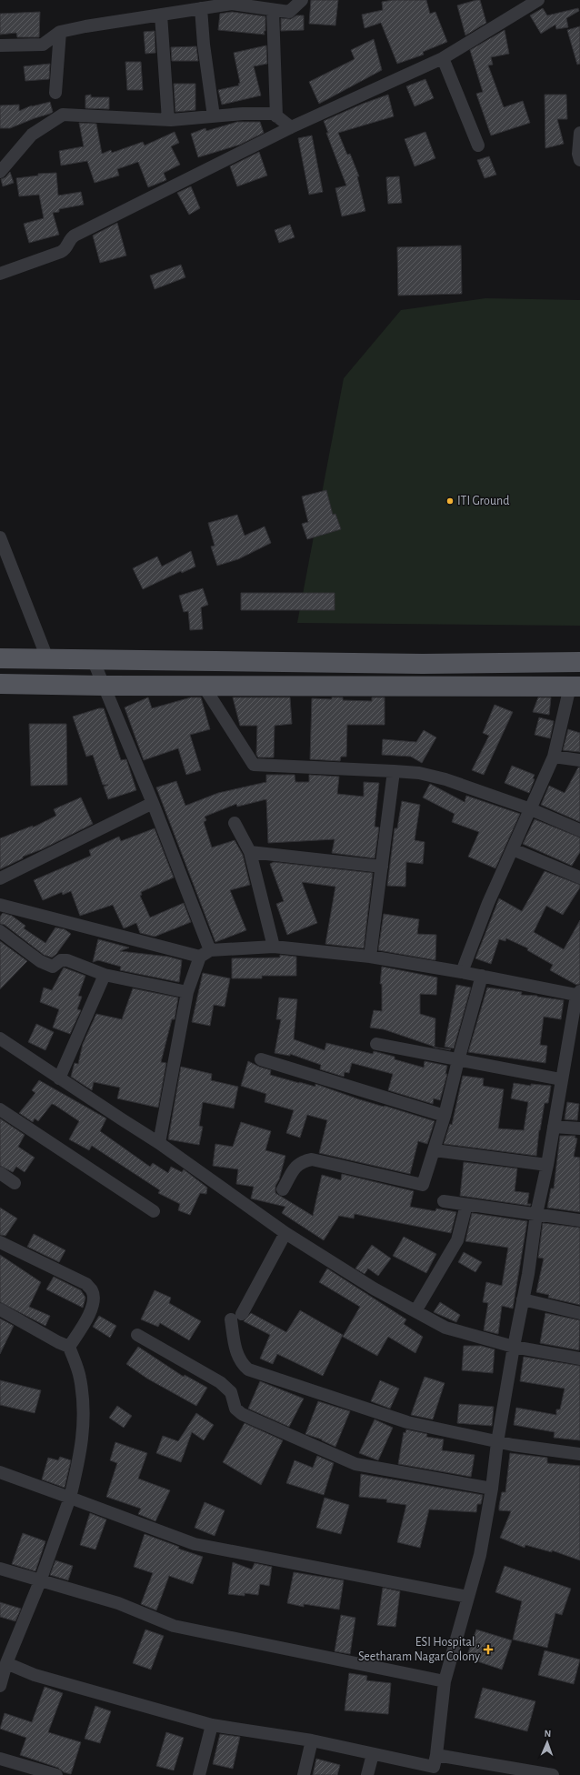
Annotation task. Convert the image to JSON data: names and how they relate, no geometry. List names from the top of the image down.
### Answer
{
  "places": {
    "other": ["ITI Ground"],
    "health": ["ESI Hospital , Seetharam Nagar Colony"]
  },
  "north": "top"
}
